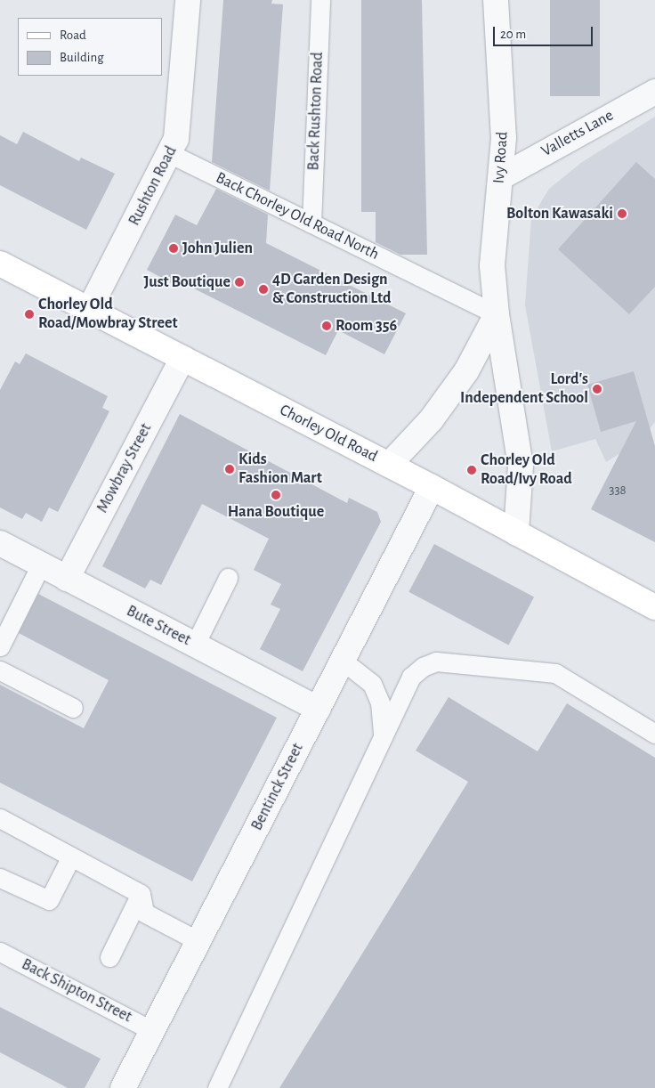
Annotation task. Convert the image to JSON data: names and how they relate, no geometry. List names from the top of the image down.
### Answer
{
  "streets": {
    "main road": ["Chorley Old Road"],
    "street": [
      "Valletts Lane",
      "Ivy Road",
      "Rushton Road",
      "Mowbray Street",
      "Bute Street",
      "Bentinck Street"
    ],
    "lane": ["Back Rushton Road", "Back Chorley Old Road North", "Back Shipton Street"]
  },
  "crossings": [
    ["Back Rushton Road", "Back Chorley Old Road North"],
    ["Valletts Lane", "Ivy Road"],
    ["Ivy Road", "Back Chorley Old Road North"],
    ["Ivy Road", "Chorley Old Road"],
    ["Rushton Road", "Back Chorley Old Road North"],
    ["Rushton Road", "Chorley Old Road"],
    ["Chorley Old Road", "Mowbray Street"],
    ["Chorley Old Road", "Bentinck Street"],
    ["Mowbray Street", "Bute Street"],
    ["Bute Street", "Bentinck Street"],
    ["Bentinck Street", "Back Shipton Street"]
  ],
  "places": [
    "Bolton Kawasaki",
    "John Julien",
    "Just Boutique",
    "4D Garden Design & Construction Ltd",
    "Chorley Old Road/Mowbray Street",
    "Room 356",
    "Lord's Independent School",
    "Kids Fashion Mart",
    "Chorley Old Road/Ivy Road",
    "Hana Boutique"
  ],
  "house_numbers": ["338"],
  "legend": ["Road", "Building"],
  "scale_bar": "20 m"
}
